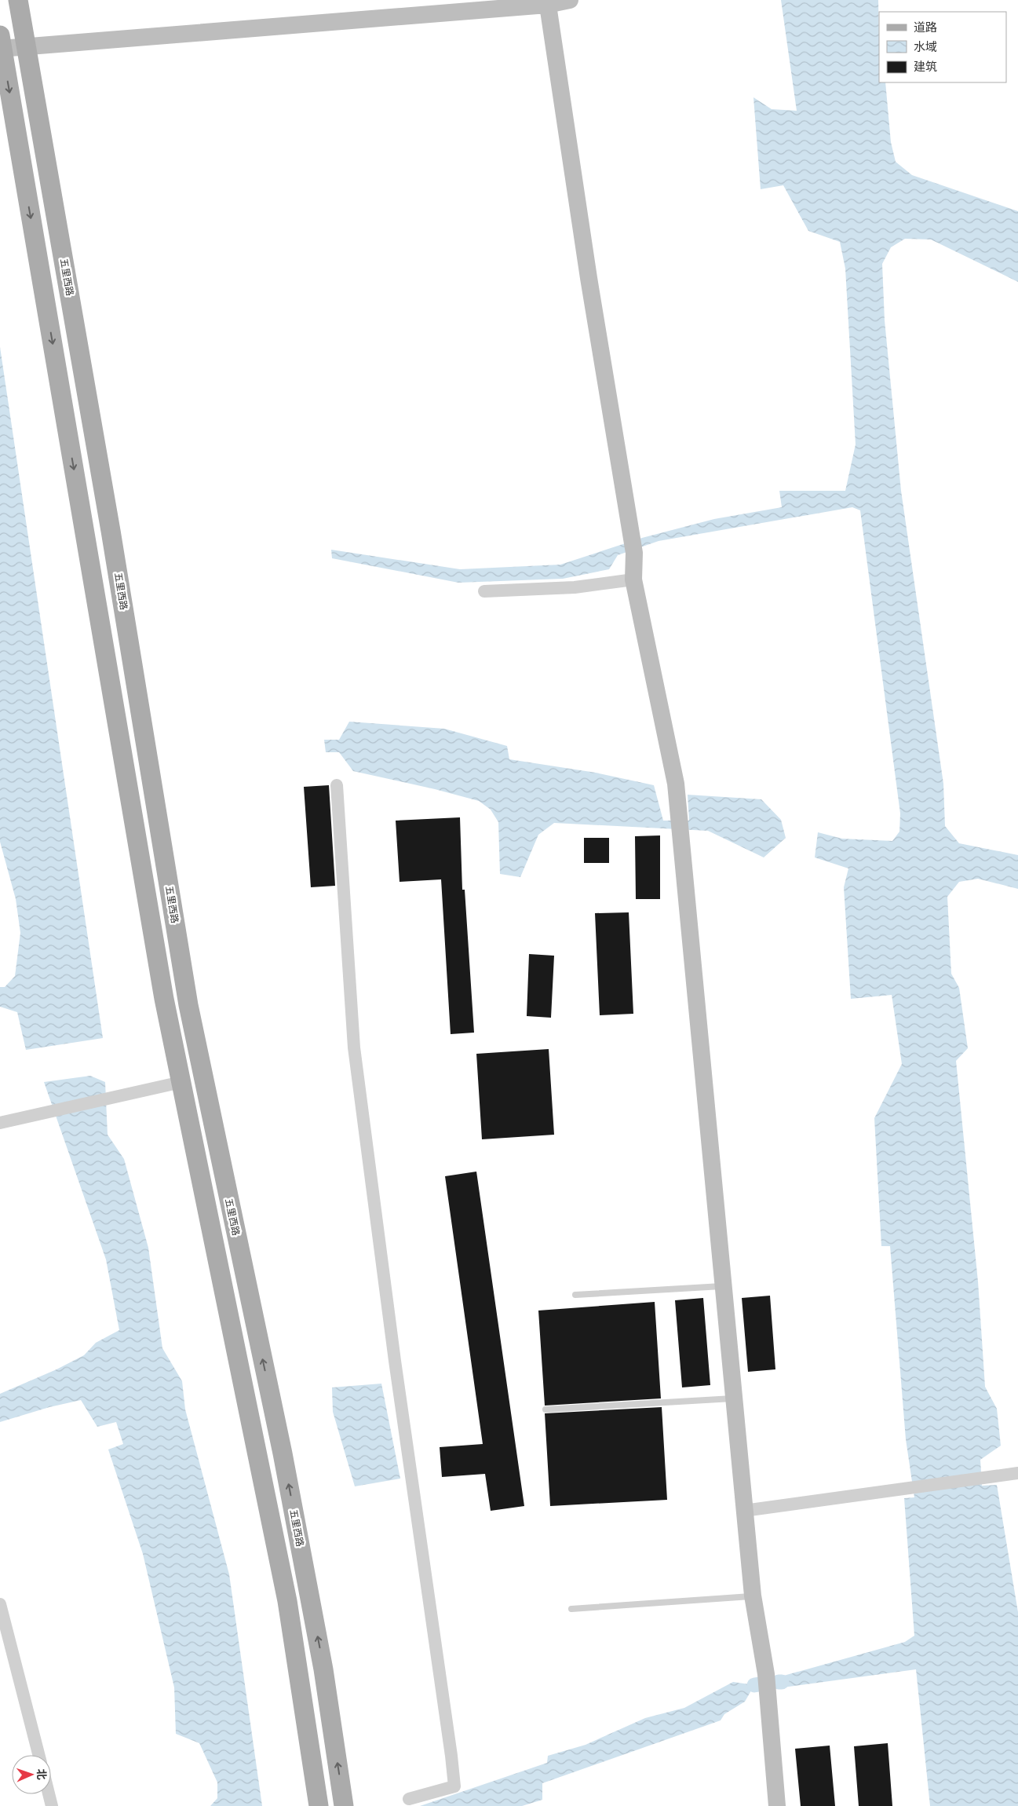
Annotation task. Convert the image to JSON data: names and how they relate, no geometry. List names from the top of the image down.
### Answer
{
  "streets": {
    "main road": ["五里西路"]
  },
  "legend": ["道路", "水域", "建筑"],
  "north": "right"
}
